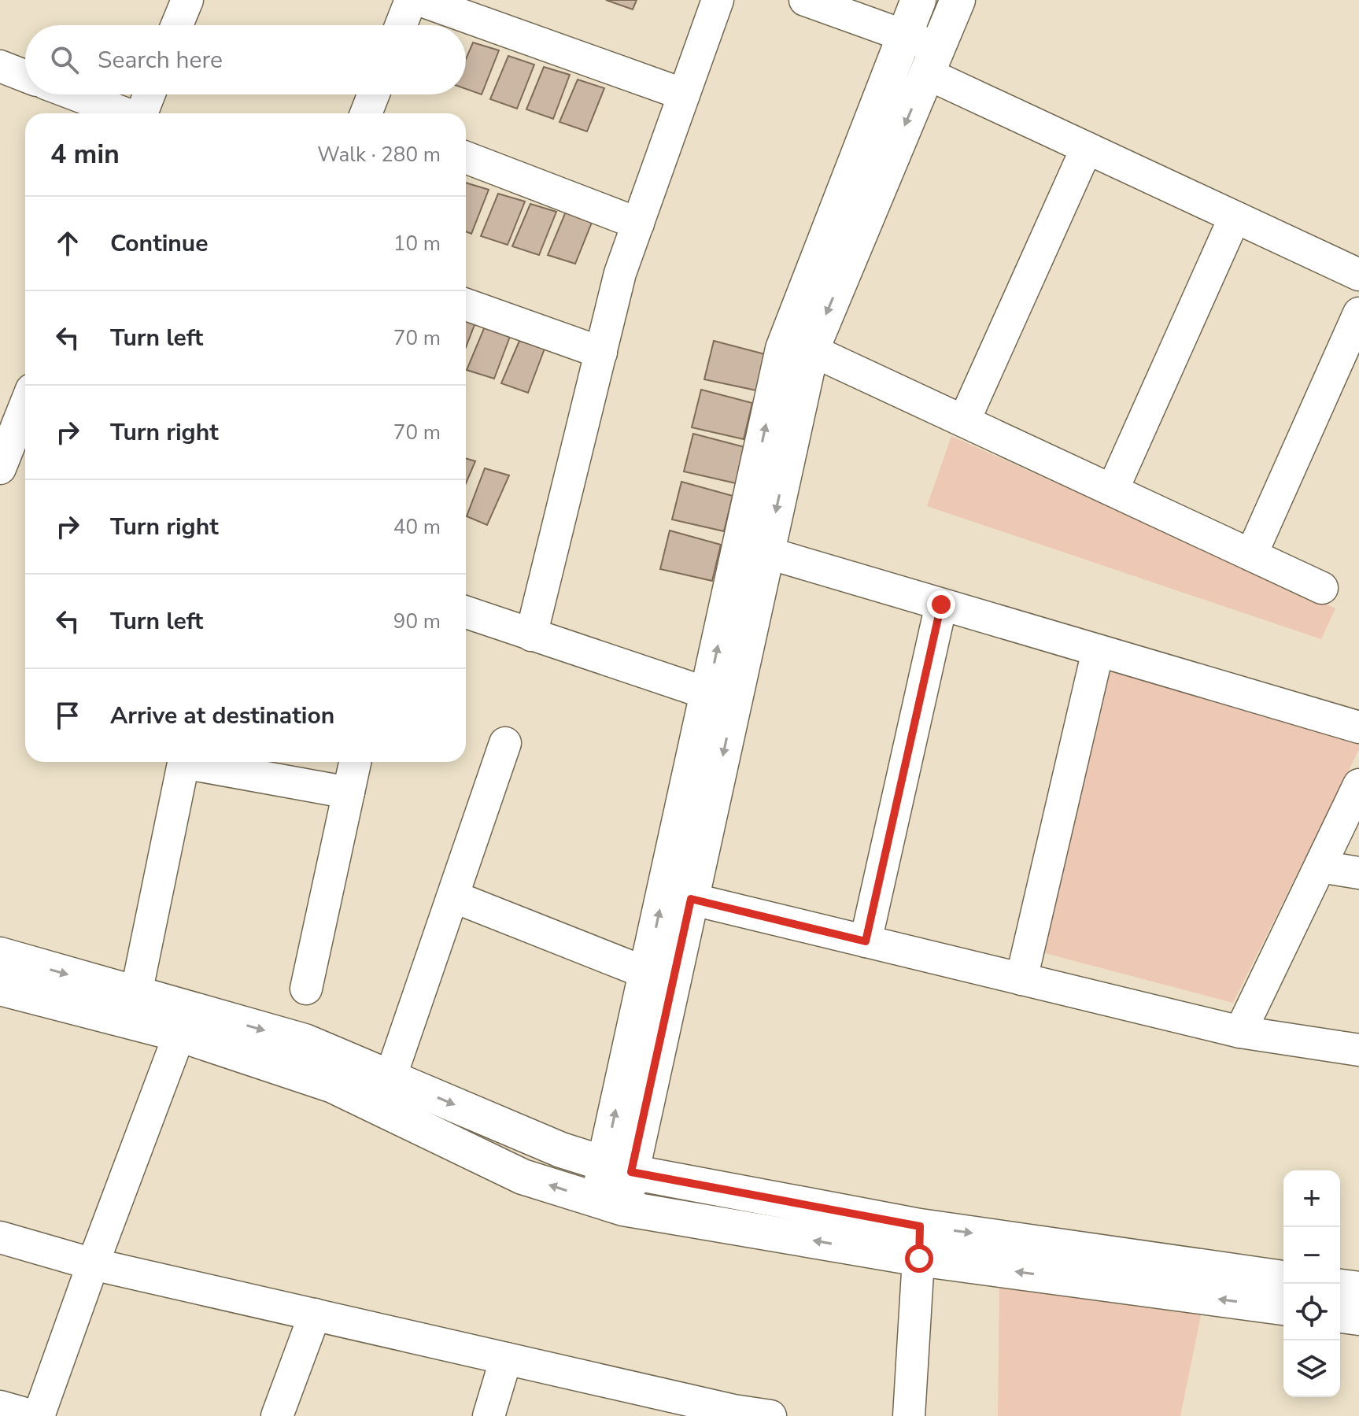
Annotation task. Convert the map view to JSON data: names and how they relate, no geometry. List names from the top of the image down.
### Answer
{
  "page": {
    "search": "Search here",
    "heading": ["4 min", "Walk · 280 m"],
    "list": [
      ["Continue", "10 m"],
      ["Turn left", "70 m"],
      ["Turn right", "70 m"],
      ["Turn right", "40 m"],
      ["Turn left", "90 m"],
      "Arrive at destination"
    ],
    "map_buttons": ["+", "−"]
  }
}
